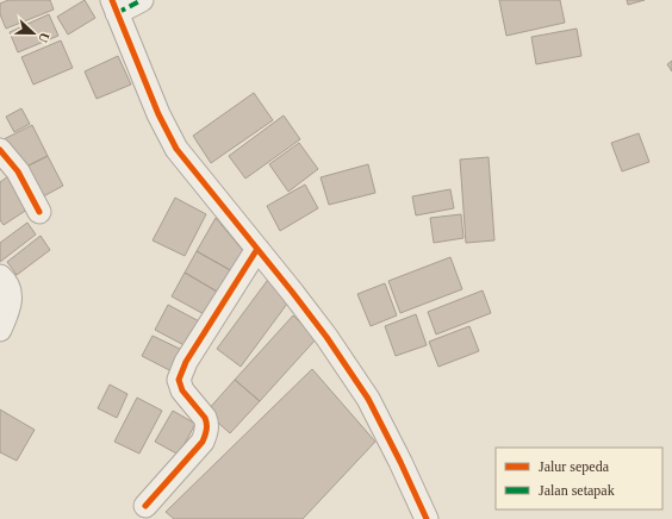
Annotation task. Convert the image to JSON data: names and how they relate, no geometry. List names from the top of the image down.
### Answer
{
  "legend": ["Jalur sepeda", "Jalan setapak"],
  "north": "right"
}
